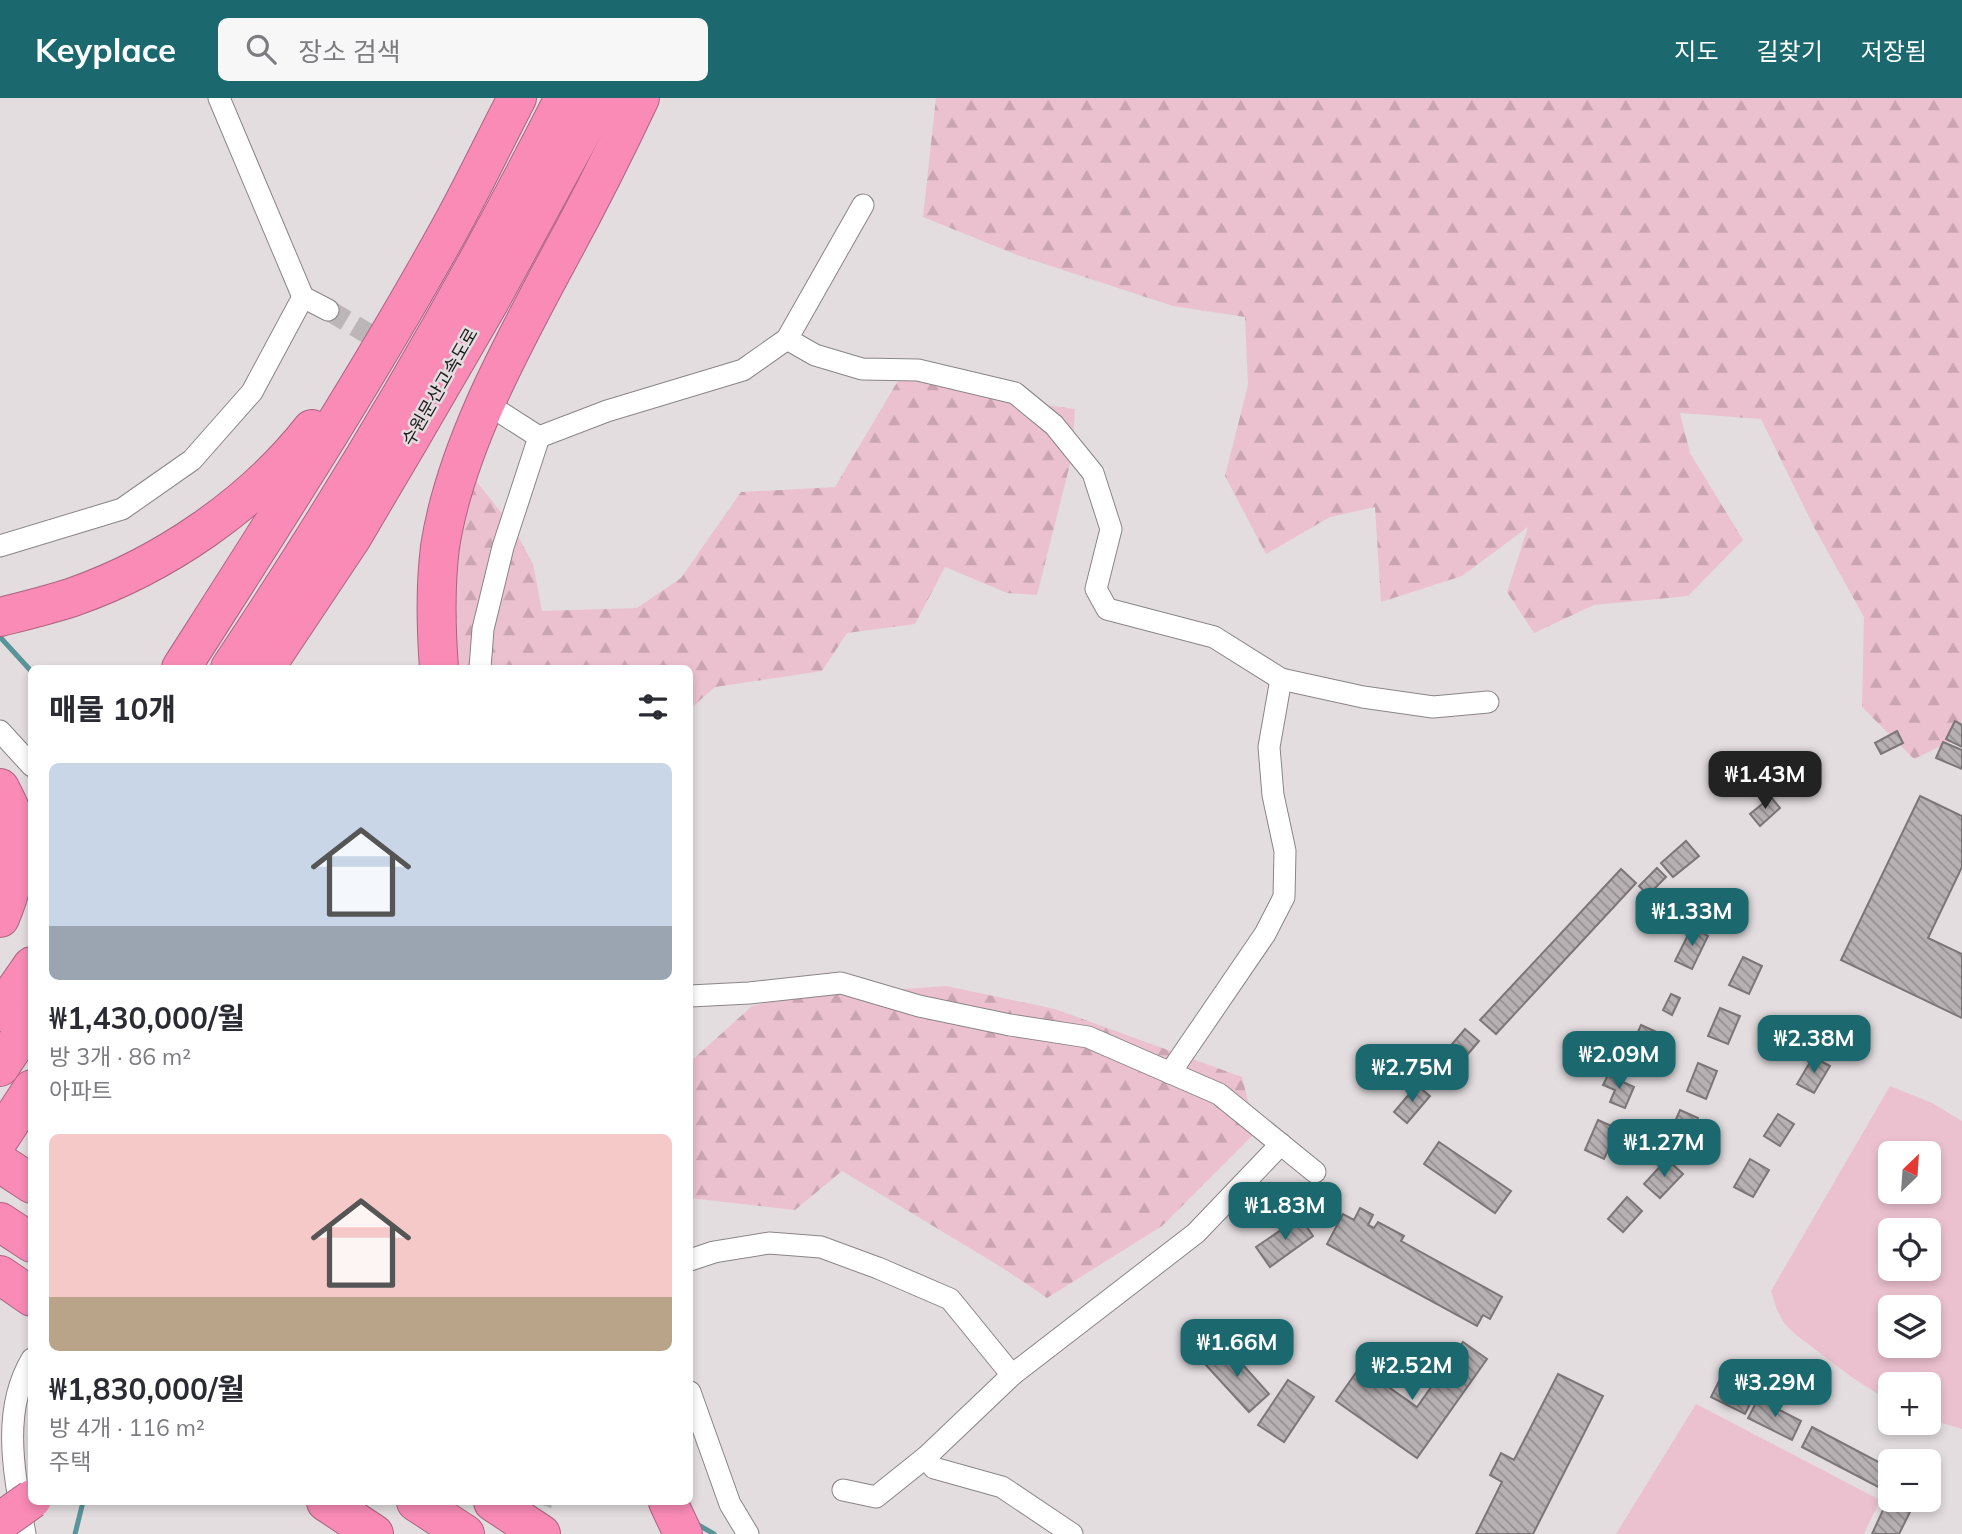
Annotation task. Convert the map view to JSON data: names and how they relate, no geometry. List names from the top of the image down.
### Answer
{
  "streets": {
    "highway": ["수원문산고속도로"]
  },
  "north": "top right",
  "page": {
    "header": "Keyplace",
    "search": "장소 검색",
    "nav": ["지도", "길찾기", "저장됨"],
    "heading": "매물 10개",
    "list": [
      {
        "name": "₩1,430,000/월",
        "note": "방 3개 · 86 m² · 아파트"
      },
      {
        "name": "₩1,830,000/월",
        "note": "방 4개 · 116 m² · 주택"
      }
    ],
    "price": [
      "₩1.43M",
      "₩1.33M",
      "₩2.38M",
      "₩2.09M",
      "₩2.75M",
      "₩1.27M",
      "₩1.83M",
      "₩1.66M",
      "₩2.52M",
      "₩3.29M"
    ],
    "map_buttons": ["+", "−"]
  }
}
